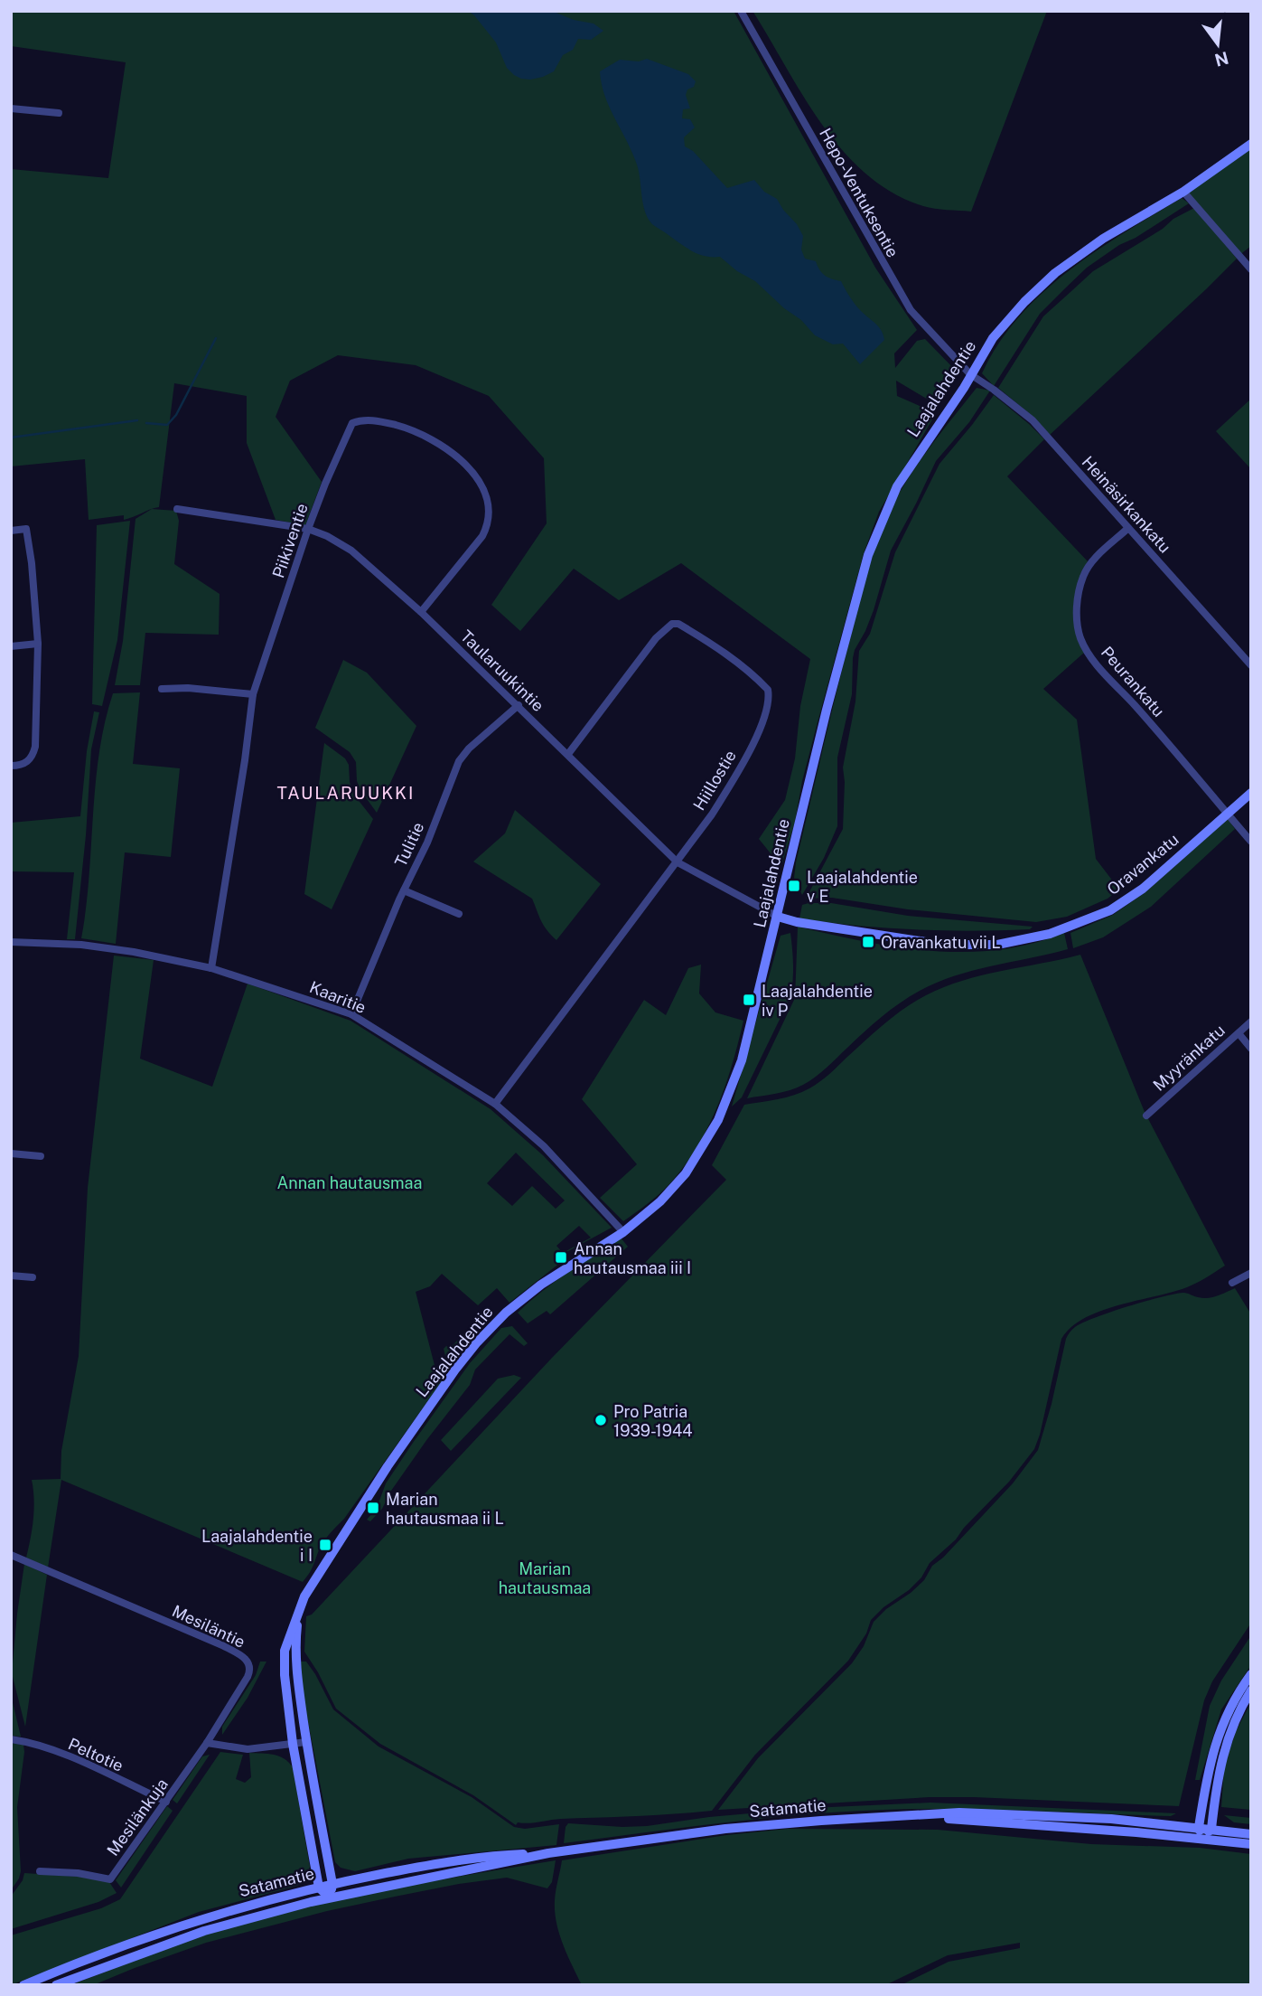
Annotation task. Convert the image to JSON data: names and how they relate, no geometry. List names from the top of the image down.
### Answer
{
  "streets": {
    "street": [
      "Hepo-Ventuksentie",
      "Laajalahdentie",
      "Heinäsirkankatu",
      "Piikiventie",
      "Taularuukintie",
      "Peurankatu",
      "Hiillostie",
      "Tulitie",
      "Oravankatu",
      "Kaaritie",
      "Myyränkatu",
      "Mesiläntie",
      "Peltotie",
      "Satamatie",
      "Mesilänkuja"
    ]
  },
  "crossings": [
    ["Hepo-Ventuksentie", "Laajalahdentie"],
    ["Hepo-Ventuksentie", "Heinäsirkankatu"],
    ["Laajalahdentie", "Heinäsirkankatu"],
    ["Laajalahdentie", "Taularuukintie"],
    ["Laajalahdentie", "Oravankatu"],
    ["Laajalahdentie", "Kaaritie"],
    ["Laajalahdentie", "Satamatie"],
    ["Heinäsirkankatu", "Peurankatu"],
    ["Piikiventie", "Taularuukintie"],
    ["Piikiventie", "Kaaritie"],
    ["Taularuukintie", "Hiillostie"],
    ["Taularuukintie", "Tulitie"],
    ["Taularuukintie", "Oravankatu"],
    ["Peurankatu", "Oravankatu"],
    ["Hiillostie", "Kaaritie"],
    ["Tulitie", "Kaaritie"],
    ["Mesiläntie", "Mesilänkuja"],
    ["Peltotie", "Mesilänkuja"]
  ],
  "districts": ["TAULARUUKKI"],
  "parks": ["Annan hautausmaa", "Marian hautausmaa"],
  "places": {
    "transit": [
      "Laajalahdentie v E",
      "Oravankatu vii L",
      "Laajalahdentie iv P",
      "Annan hautausmaa iii I",
      "Marian hautausmaa ii L",
      "Laajalahdentie i I"
    ],
    "other": ["Pro Patria 1939-1944"]
  },
  "north": "bottom"
}
